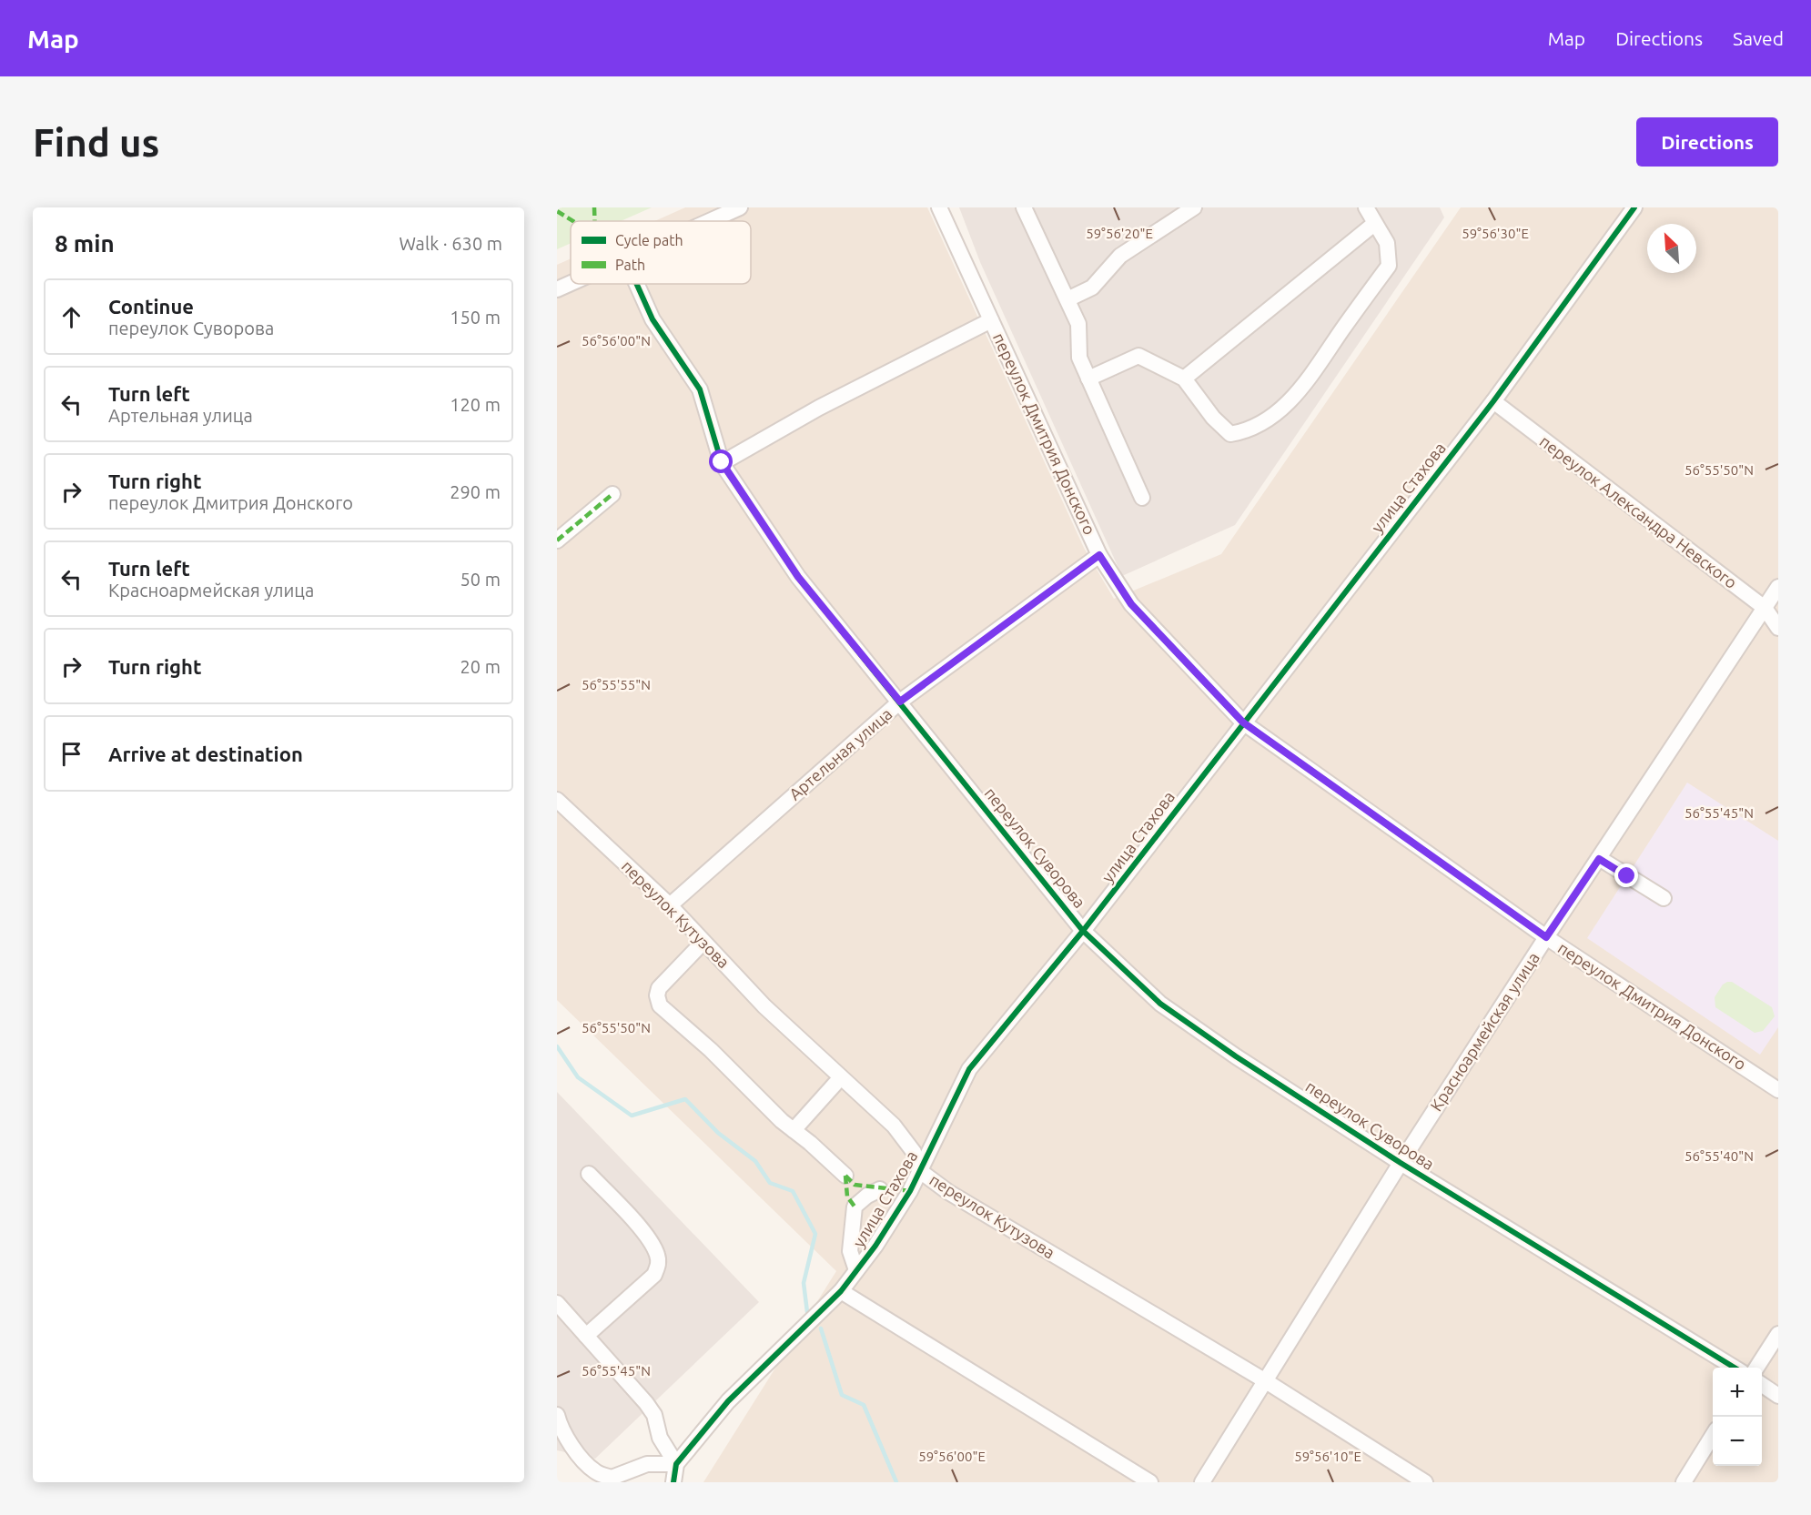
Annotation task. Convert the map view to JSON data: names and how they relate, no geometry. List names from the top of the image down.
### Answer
{
  "streets": {
    "street": [
      "переулок Дмитрия Донского",
      "улица Стахова",
      "переулок Александра Невского",
      "Артельная улица",
      "переулок Суворова",
      "переулок Кутузова",
      "Красноармейская улица"
    ]
  },
  "crossings": [
    ["переулок Дмитрия Донского", "улица Стахова"],
    ["переулок Дмитрия Донского", "Артельная улица"],
    ["переулок Дмитрия Донского", "Красноармейская улица"],
    ["улица Стахова", "переулок Александра Невского"],
    ["улица Стахова", "переулок Суворова"],
    ["улица Стахова", "переулок Кутузова"],
    ["переулок Александра Невского", "Красноармейская улица"],
    ["Артельная улица", "переулок Суворова"],
    ["Артельная улица", "переулок Кутузова"],
    ["переулок Суворова", "Красноармейская улица"],
    ["переулок Кутузова", "Красноармейская улица"]
  ],
  "legend": ["Cycle path", "Path"],
  "north": "top left",
  "page": {
    "header": "Map",
    "nav": ["Map", "Directions", "Saved"],
    "buttons": "Directions",
    "title": "Find us",
    "heading": ["8 min", "Walk · 630 m"],
    "list": [
      ["Continue", "переулок Суворова", "150 m"],
      ["Turn left", "Артельная улица", "120 m"],
      ["Turn right", "переулок Дмитрия Донского", "290 m"],
      ["Turn left", "Красноармейская улица", "50 m"],
      ["Turn right", "20 m"],
      "Arrive at destination"
    ],
    "map_buttons": ["+", "−"]
  },
  "coordinates": [
    "59°56'20\"E",
    "59°56'30\"E",
    "56°56'00\"N",
    "56°55'50\"N",
    "56°55'55\"N",
    "56°55'45\"N",
    "56°55'40\"N",
    "59°56'00\"E",
    "59°56'10\"E"
  ]
}
